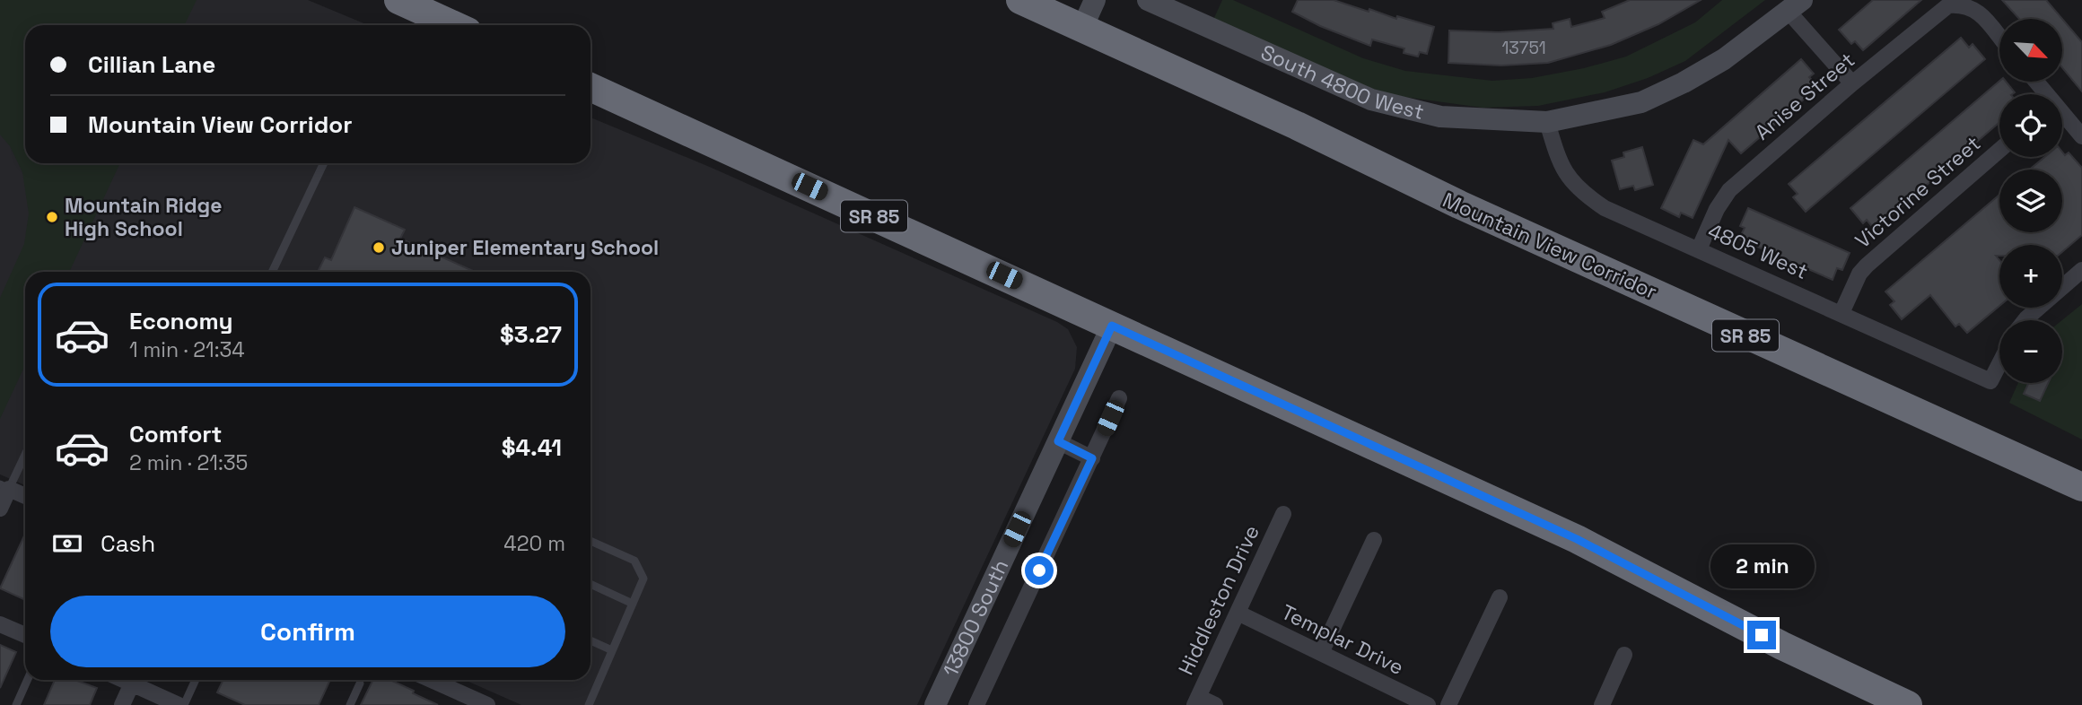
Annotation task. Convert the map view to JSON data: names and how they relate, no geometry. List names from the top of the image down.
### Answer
{
  "streets": {
    "highway": ["SR 85", "Mountain View Corridor"],
    "street": [
      "South 4800 West",
      "Anise Street",
      "Victorine Street",
      "4805 West",
      "Hiddleston Drive",
      "13800 South",
      "Templar Drive"
    ]
  },
  "crossings": [
    ["South 4800 West", "4805 West"],
    ["Anise Street", "4805 West"],
    ["Victorine Street", "4805 West"],
    ["SR 85", "13800 South"],
    ["Hiddleston Drive", "Templar Drive"]
  ],
  "places": ["Mountain Ridge High School", "Juniper Elementary School"],
  "house_numbers": ["13751"],
  "north": "bottom right",
  "page": {
    "map_buttons": ["+", "−"],
    "banner": ["Cillian Lane", "Mountain View Corridor"],
    "list": [
      {
        "name": "Economy",
        "note": "1 min · 21:34",
        "value": "$3.27"
      },
      {
        "name": "Comfort",
        "note": "2 min · 21:35",
        "value": "$4.41"
      }
    ],
    "pay": ["Cash", "420 m"],
    "bubble": "2 min",
    "buttons": "Confirm"
  }
}
